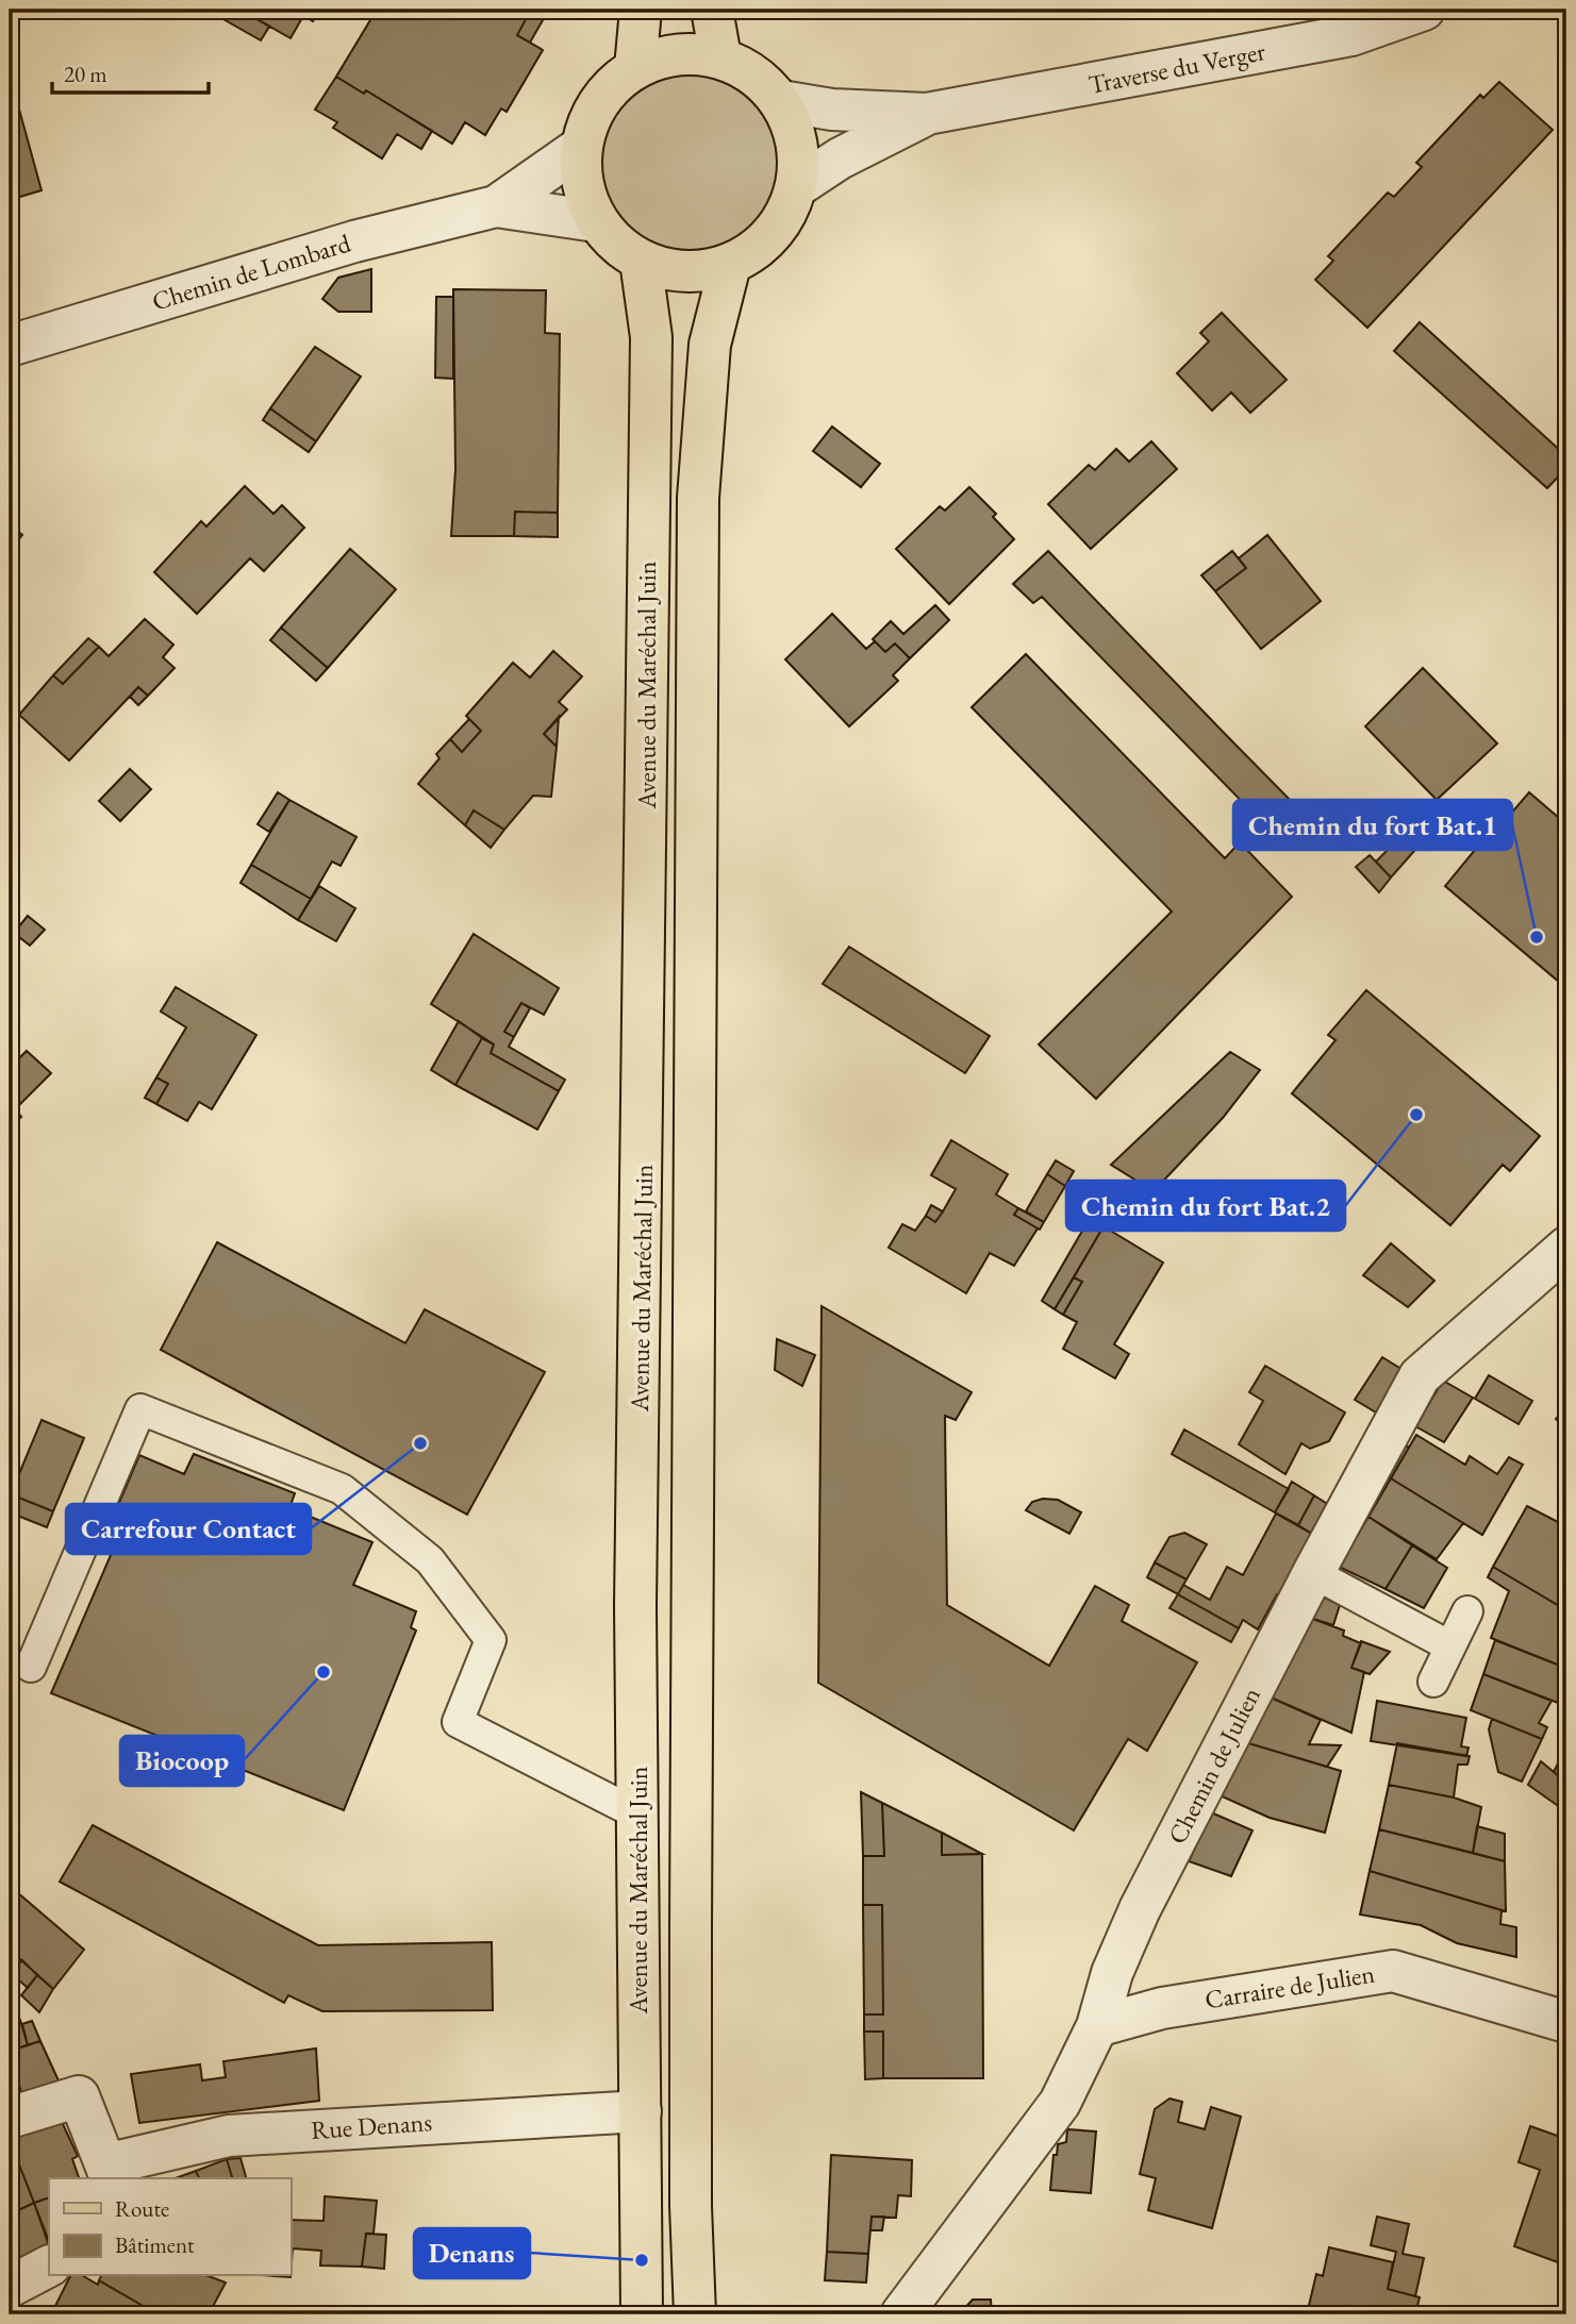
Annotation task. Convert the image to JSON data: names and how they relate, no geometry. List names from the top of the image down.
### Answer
{
  "streets": {
    "main road": ["Avenue du Maréchal Juin"],
    "street": [
      "Traverse du Verger",
      "Chemin de Lombard",
      "Chemin de Julien",
      "Carraire de Julien",
      "Rue Denans"
    ]
  },
  "crossings": [
    ["Traverse du Verger", "Chemin de Lombard"],
    ["Traverse du Verger", "Avenue du Maréchal Juin"],
    ["Chemin de Lombard", "Avenue du Maréchal Juin"],
    ["Avenue du Maréchal Juin", "Rue Denans"],
    ["Chemin de Julien", "Carraire de Julien"]
  ],
  "places": [
    "Chemin du fort Bat.1",
    "Chemin du fort Bat.2",
    "Carrefour Contact",
    "Biocoop",
    "Denans"
  ],
  "legend": ["Route", "Bâtiment"],
  "scale_bar": "20 m"
}
